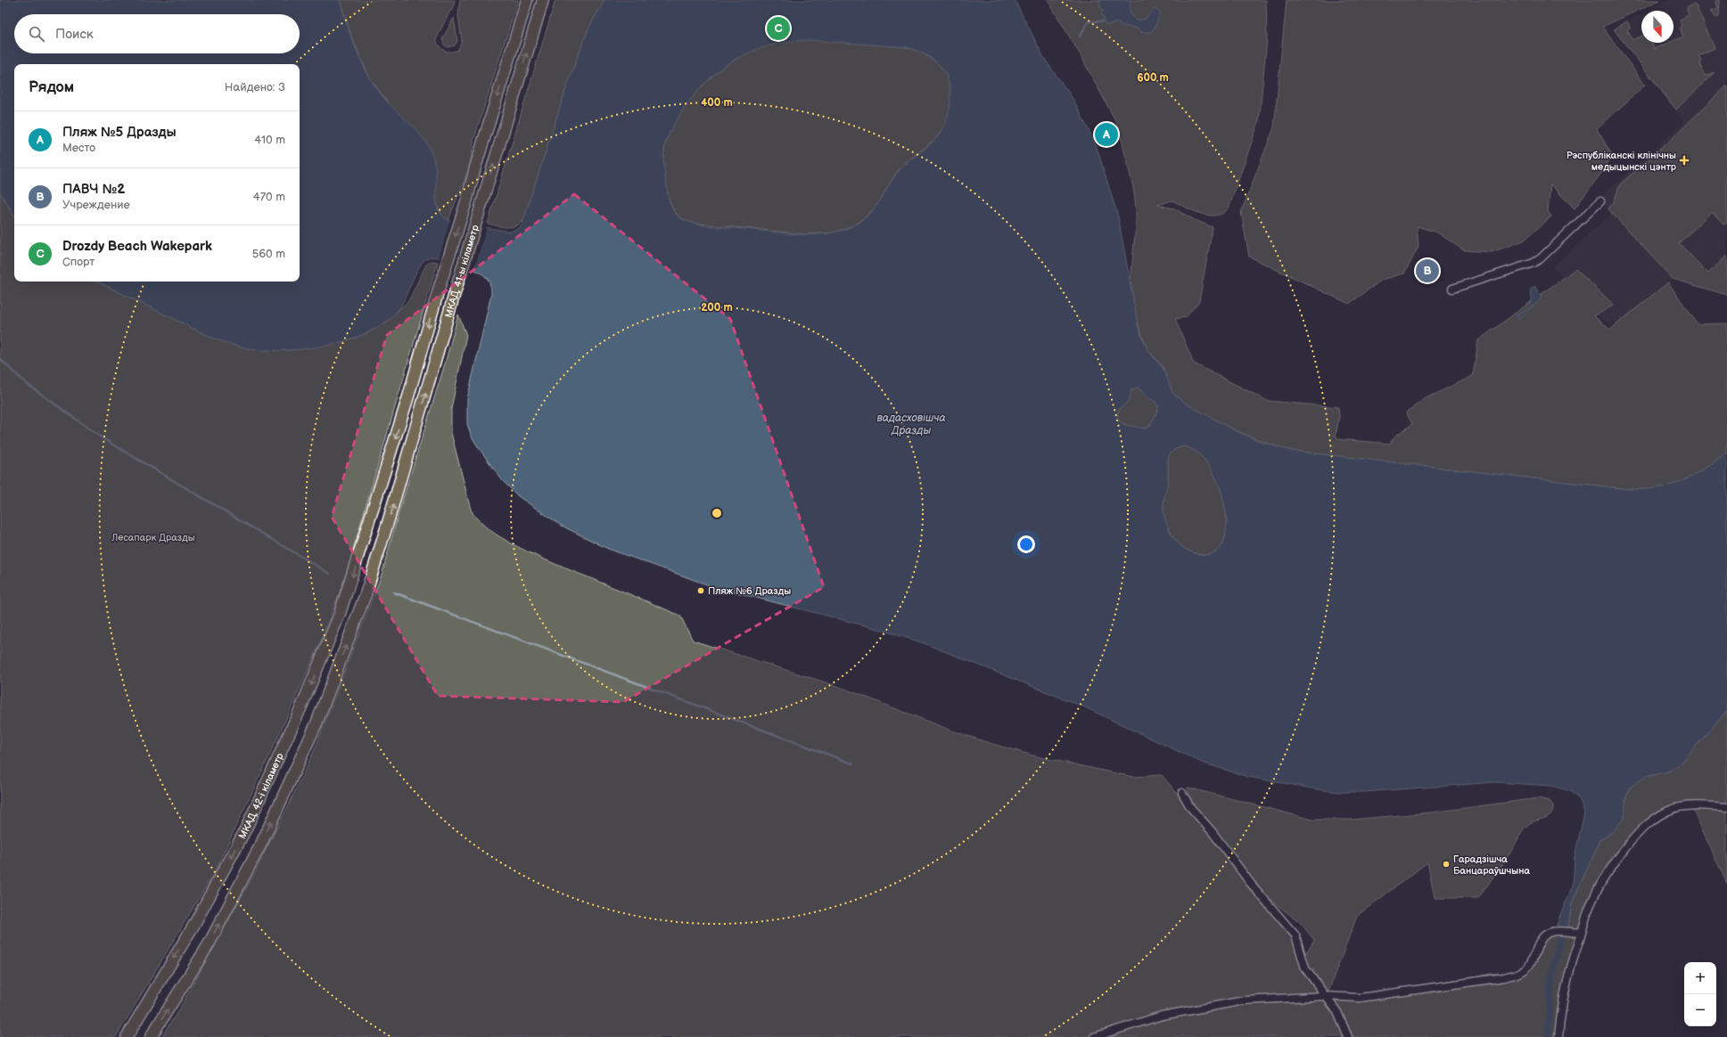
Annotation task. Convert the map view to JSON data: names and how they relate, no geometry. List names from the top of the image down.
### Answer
{
  "streets": {
    "highway": ["МКАД, 41-ы кіламетр", "МКАД, 42-і кіламетр"]
  },
  "crossings": [
    ["МКАД, 41-ы кіламетр", "МКАД, 42-і кіламетр"]
  ],
  "water": ["вадасховішча Дразды"],
  "parks": ["Лесапарк Дразды"],
  "places": {
    "health": ["Рэспубліканскі клінічны медыцынскі цэнтр"],
    "other": ["Пляж №6 Дразды", "Гарадзішча Банцараўшчына"]
  },
  "north": "bottom",
  "page": {
    "search": "Поиск",
    "pins": ["C", "A", "B"],
    "heading": ["Рядом", "Найдено: 3"],
    "list": [
      {
        "mark": "A",
        "name": "Пляж №5 Дразды",
        "note": "Место",
        "value": "410 m"
      },
      {
        "mark": "B",
        "name": "ПАВЧ №2",
        "note": "Учреждение",
        "value": "470 m"
      },
      {
        "mark": "C",
        "name": "Drozdy Beach Wakepark",
        "note": "Спорт",
        "value": "560 m"
      }
    ],
    "map_buttons": ["+", "−"]
  },
  "rings": ["600 m", "400 m", "200 m"]
}
